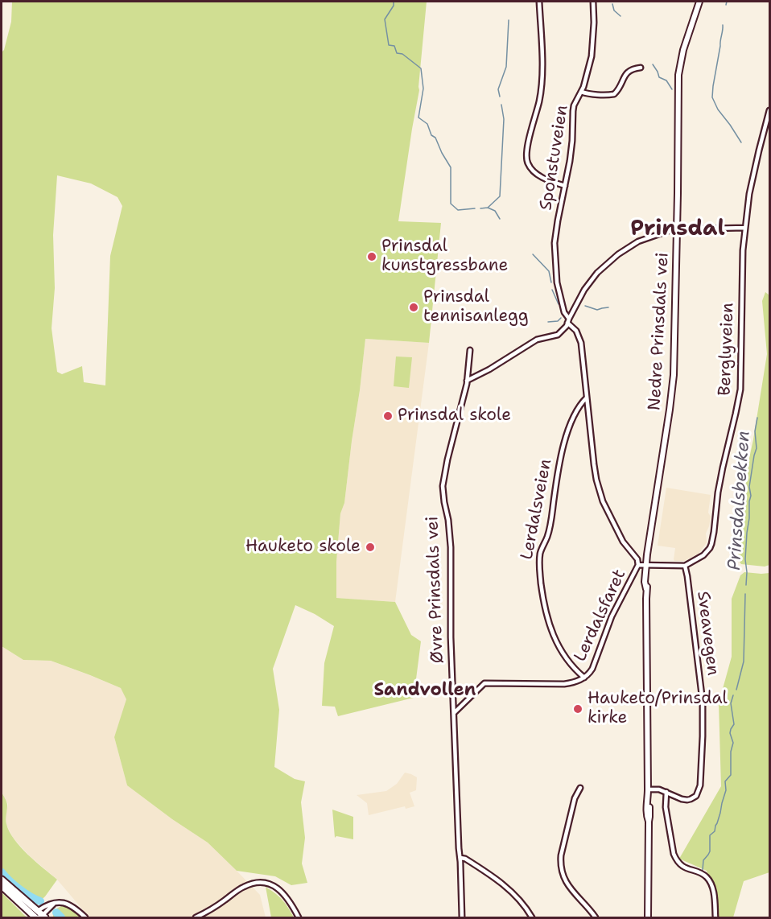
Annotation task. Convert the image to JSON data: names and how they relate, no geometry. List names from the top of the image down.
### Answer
{
  "streets": {
    "main road": ["Nedre Prinsdals vei"],
    "street": [
      "Sponstuveien",
      "Berglyveien",
      "Lerdalsveien",
      "Øvre Prinsdals vei",
      "Lerdalsfaret",
      "Sveavegen"
    ]
  },
  "crossings": [
    ["Sponstuveien", "Lerdalsveien"],
    ["Sponstuveien", "Lerdalsfaret"],
    ["Nedre Prinsdals vei", "Sveavegen"],
    ["Berglyveien", "Sveavegen"],
    ["Lerdalsveien", "Lerdalsfaret"],
    ["Øvre Prinsdals vei", "Lerdalsfaret"]
  ],
  "districts": ["Prinsdal", "Sandvollen"],
  "water": ["Prinsdalsbekken"],
  "places": [
    "Prinsdal kunstgressbane",
    "Prinsdal tennisanlegg",
    "Prinsdal skole",
    "Hauketo skole",
    "Hauketo/Prinsdal kirke"
  ]
}
